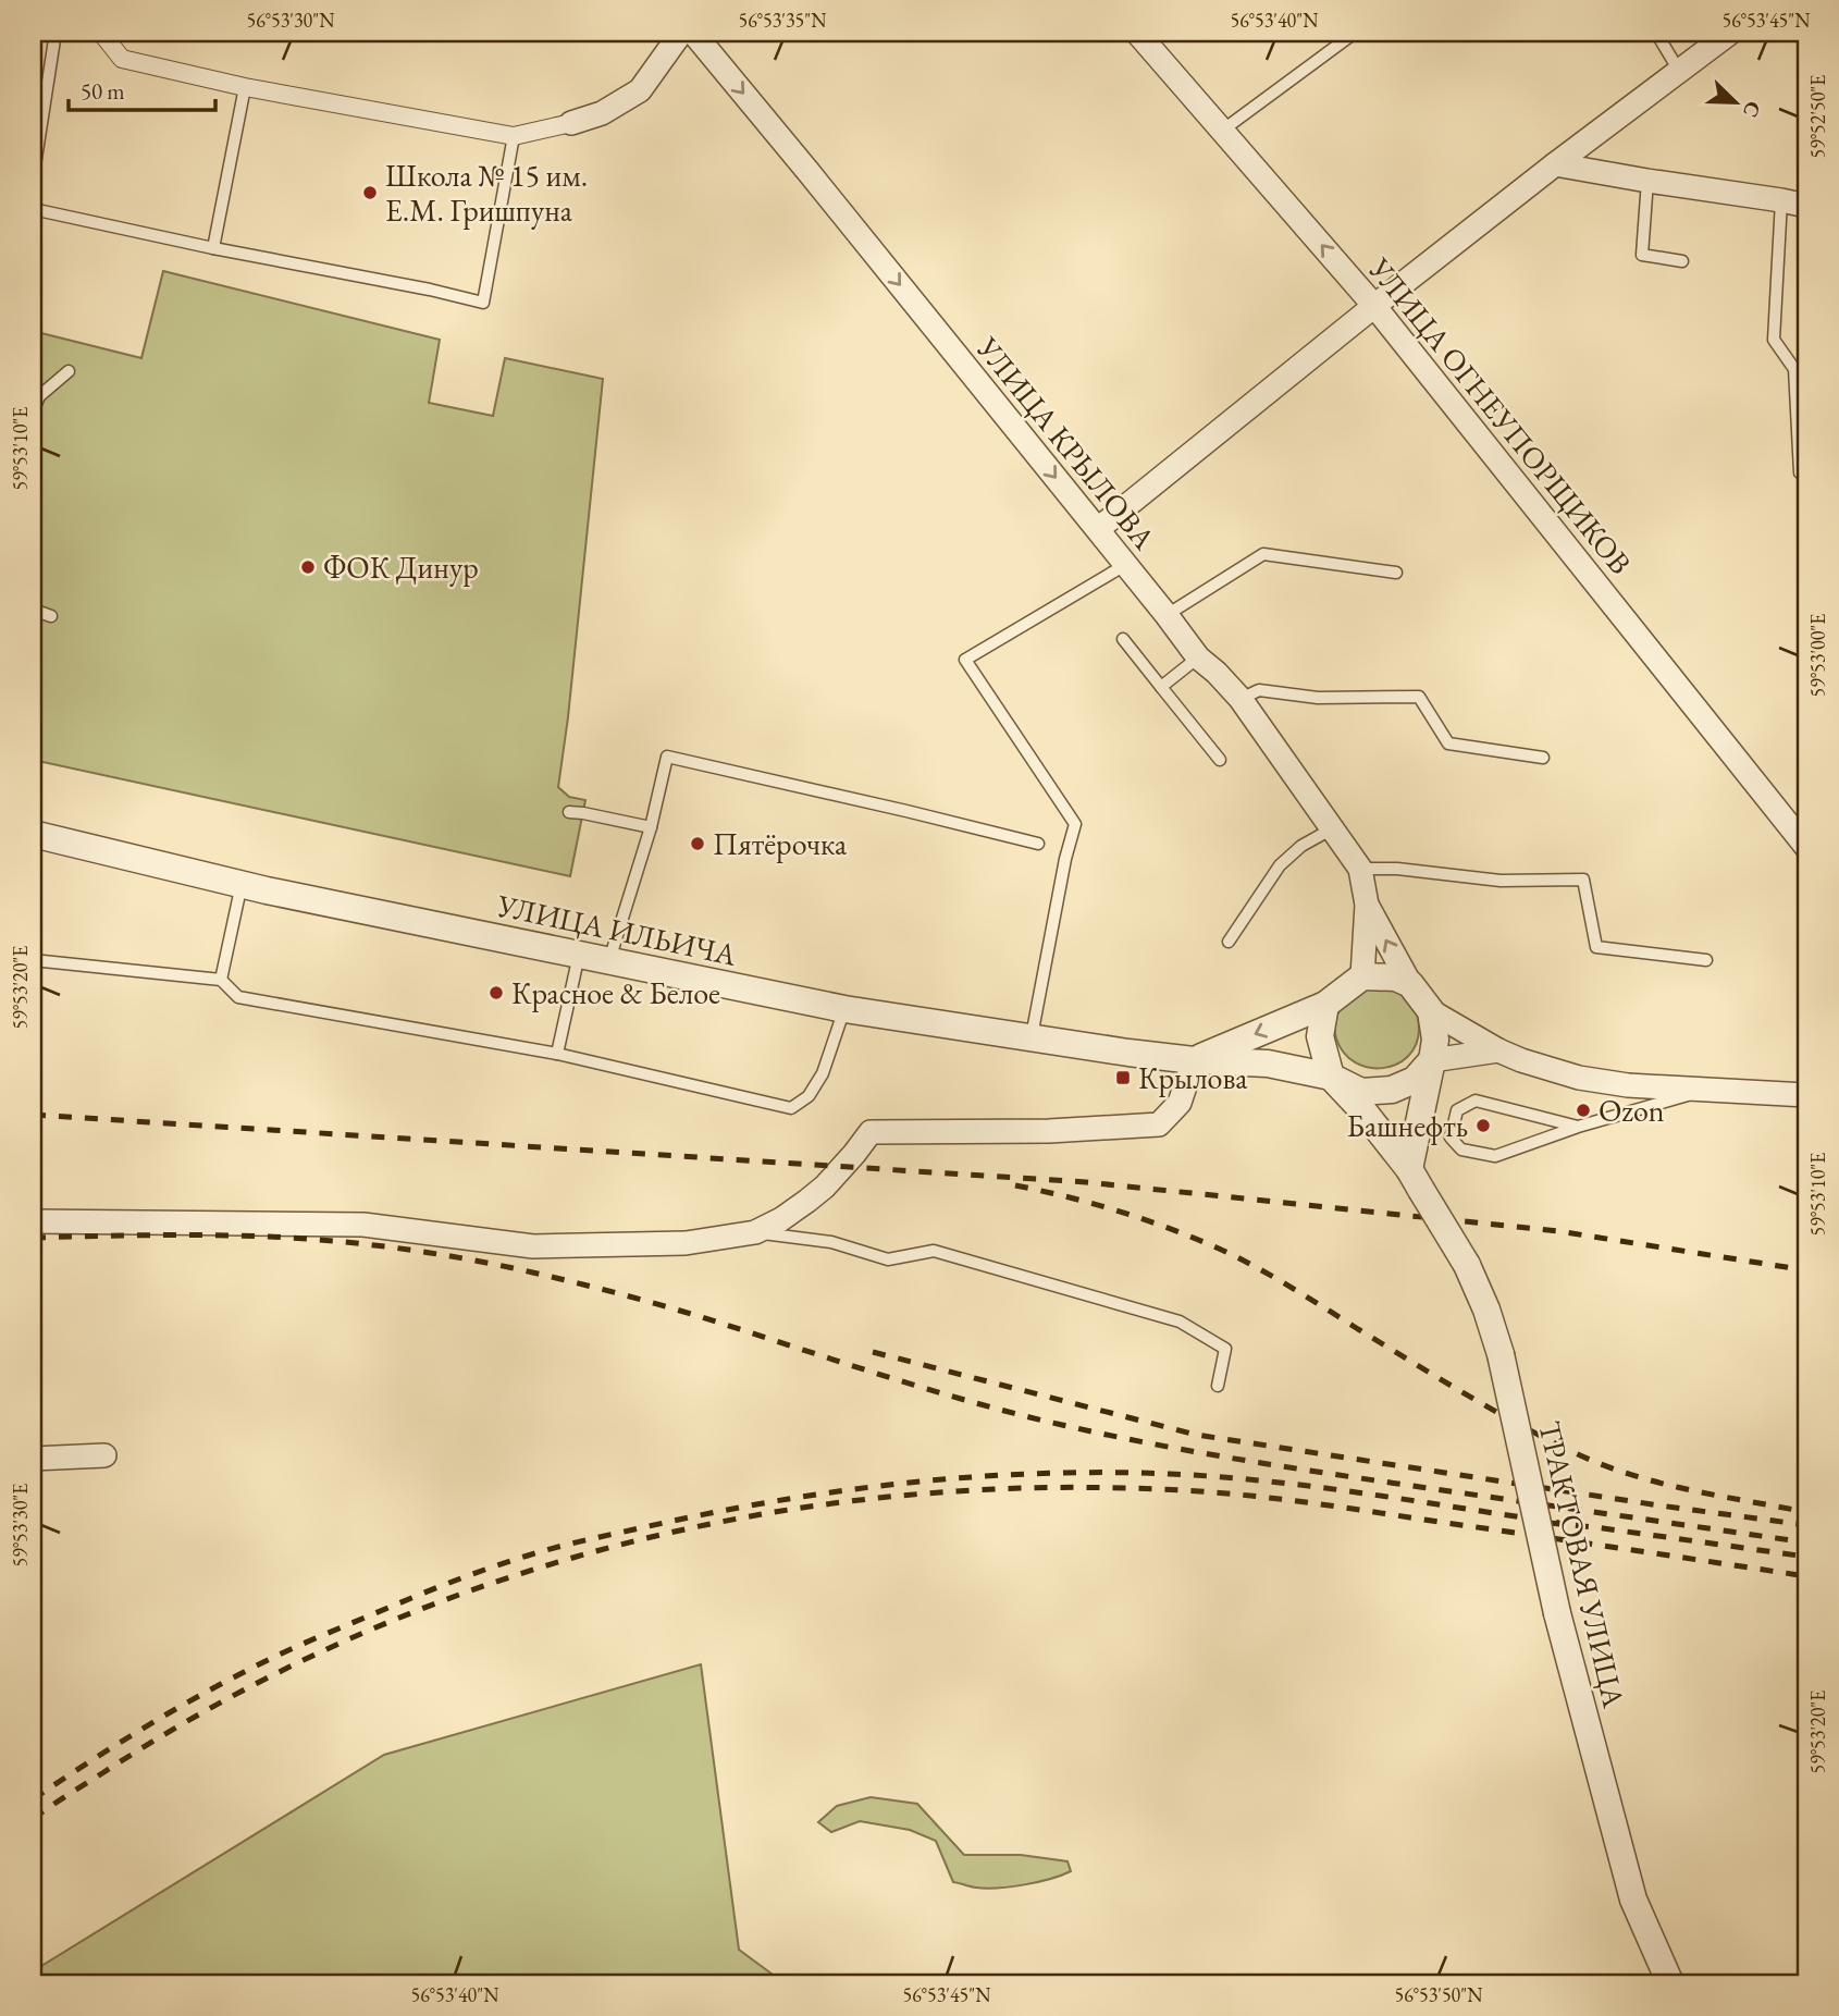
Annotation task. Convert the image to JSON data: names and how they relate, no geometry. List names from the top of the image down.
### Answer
{
  "streets": {
    "street": [
      "УЛИЦА ОГНЕУПОРЩИКОВ",
      "УЛИЦА КРЫЛОВА",
      "УЛИЦА ИЛЬИЧА",
      "ТРАКТОВАЯ УЛИЦА"
    ]
  },
  "crossings": [
    ["УЛИЦА ИЛЬИЧА", "ТРАКТОВАЯ УЛИЦА"]
  ],
  "one_way": ["УЛИЦА КРЫЛОВА"],
  "places": {
    "other": [
      "Школа № 15 им. Е.М. Гришпуна",
      "ФОК Динур",
      "Пятёрочка",
      "Красное & Белое",
      "Ozon",
      "Башнефть"
    ],
    "transit": ["Крылова"]
  },
  "scale_bar": "50 m",
  "north": "bottom right",
  "coordinates": [
    "56°53'30\"N",
    "56°53'35\"N",
    "56°53'40\"N",
    "56°53'45\"N",
    "59°52'50\"E",
    "59°53'10\"E",
    "59°53'00\"E",
    "59°53'20\"E",
    "59°53'30\"E",
    "56°53'50\"N"
  ]
}
